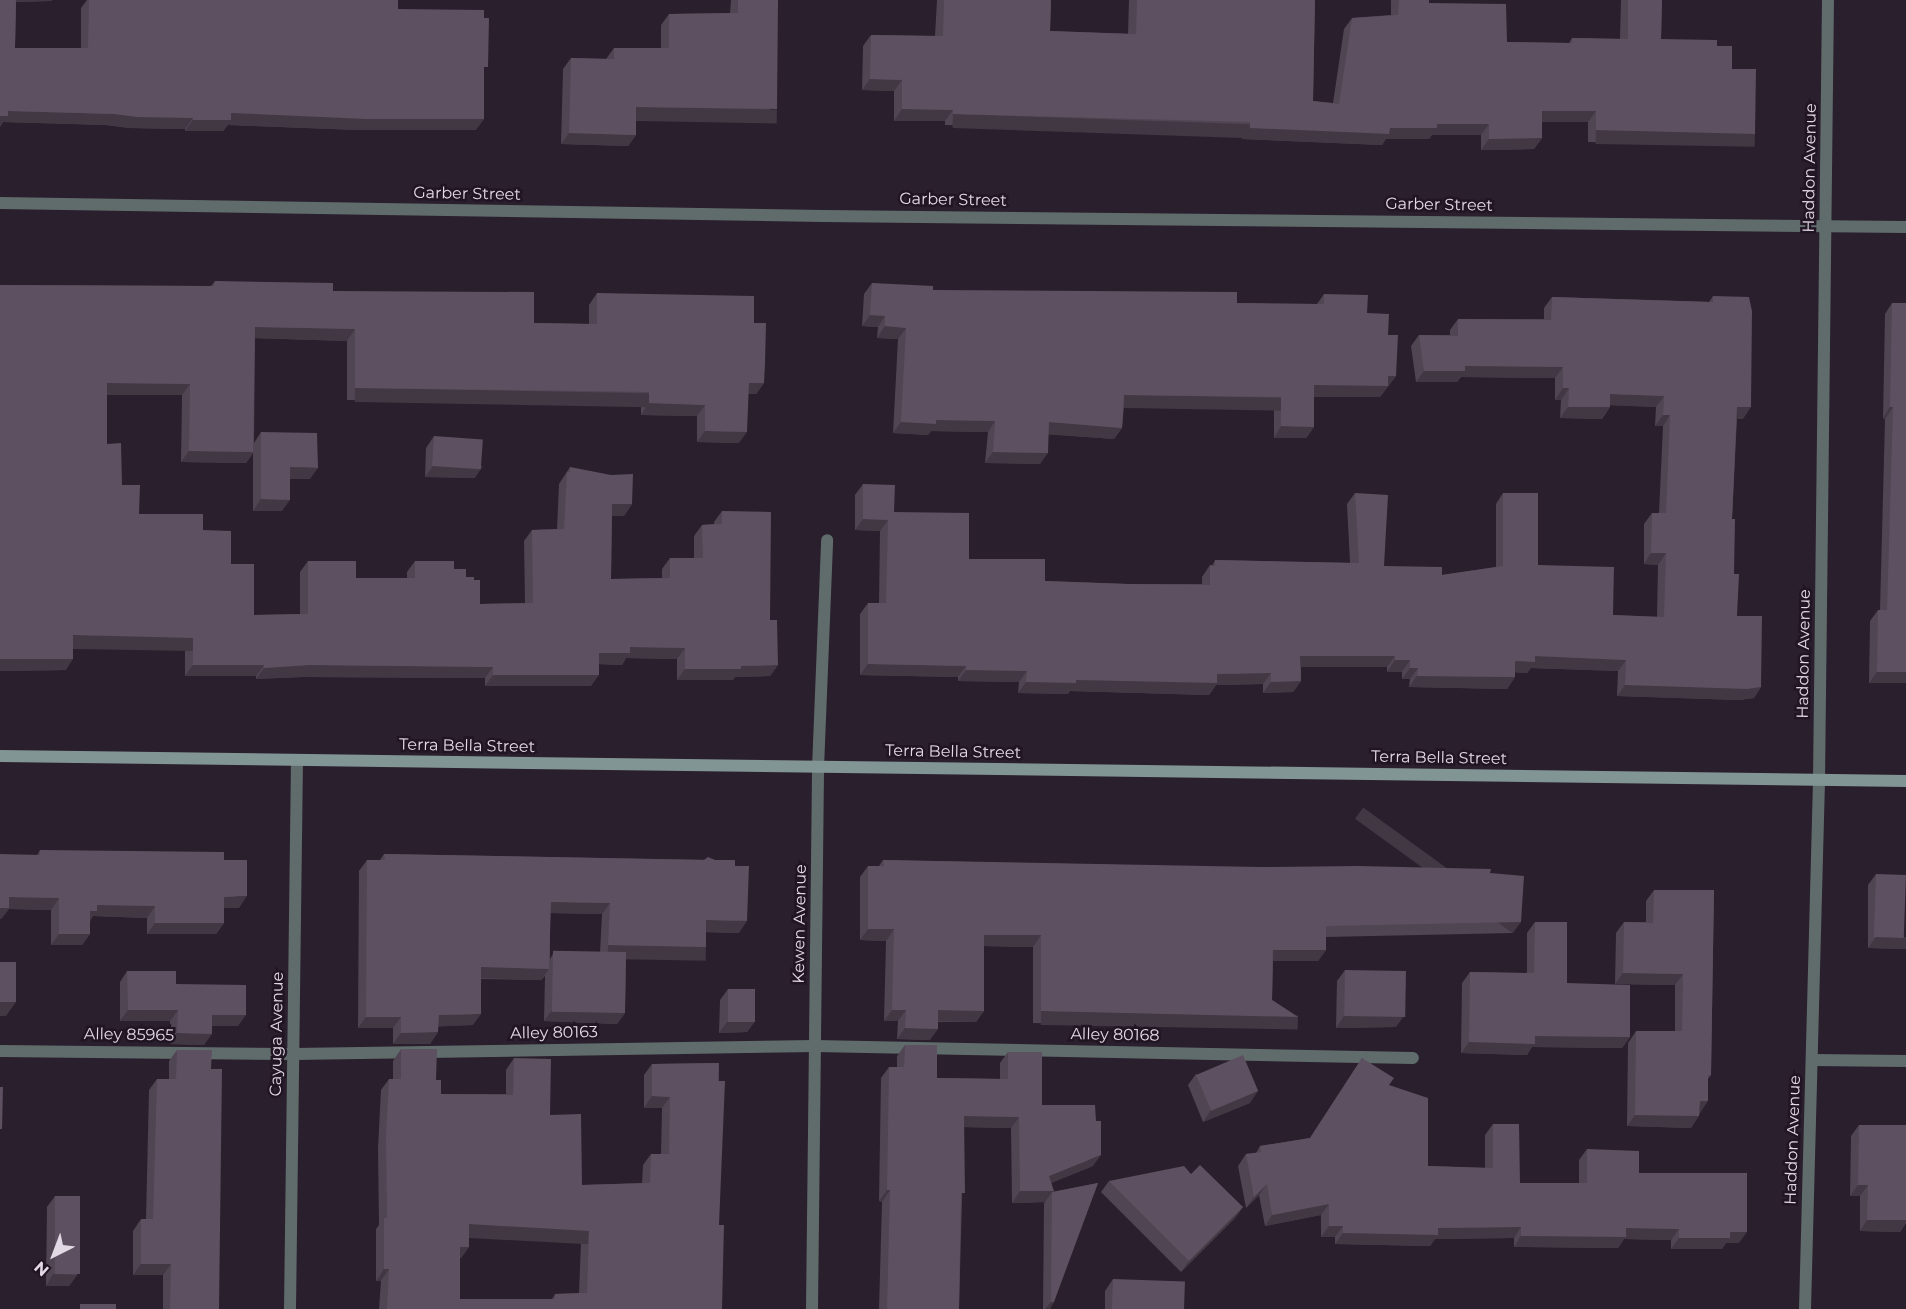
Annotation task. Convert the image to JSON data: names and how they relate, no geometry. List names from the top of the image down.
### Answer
{
  "streets": {
    "main road": ["Terra Bella Street"],
    "street": [
      "Haddon Avenue",
      "Garber Street",
      "Kewen Avenue",
      "Alley 80163",
      "Cayuga Avenue",
      "Alley 85965",
      "Alley 80168"
    ]
  },
  "crossings": [
    ["Haddon Avenue", "Garber Street"],
    ["Haddon Avenue", "Terra Bella Street"],
    ["Terra Bella Street", "Kewen Avenue"],
    ["Terra Bella Street", "Cayuga Avenue"],
    ["Kewen Avenue", "Alley 80163"],
    ["Kewen Avenue", "Alley 80168"],
    ["Alley 80163", "Cayuga Avenue"],
    ["Alley 80163", "Alley 85965"],
    ["Alley 80163", "Alley 80168"],
    ["Cayuga Avenue", "Alley 85965"]
  ],
  "north": "bottom left"
}
